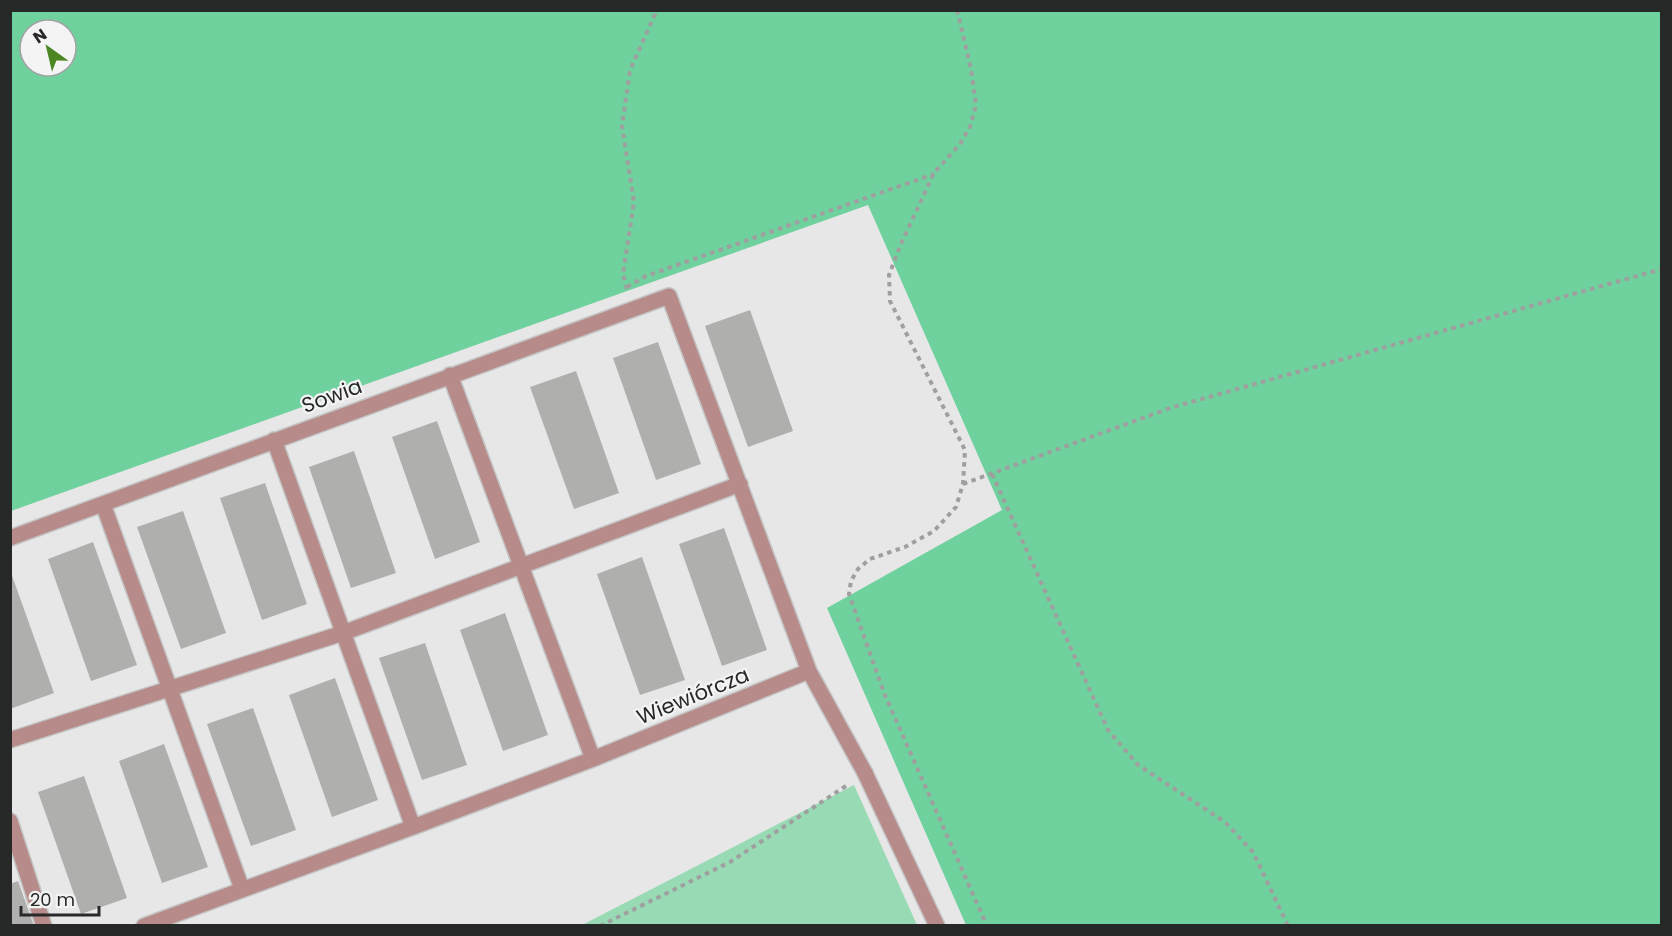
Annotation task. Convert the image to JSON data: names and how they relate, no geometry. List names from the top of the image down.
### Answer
{
  "streets": {
    "street": ["Sowia", "Wiewiórcza"]
  },
  "scale_bar": "20 m",
  "north": "top left"
}
